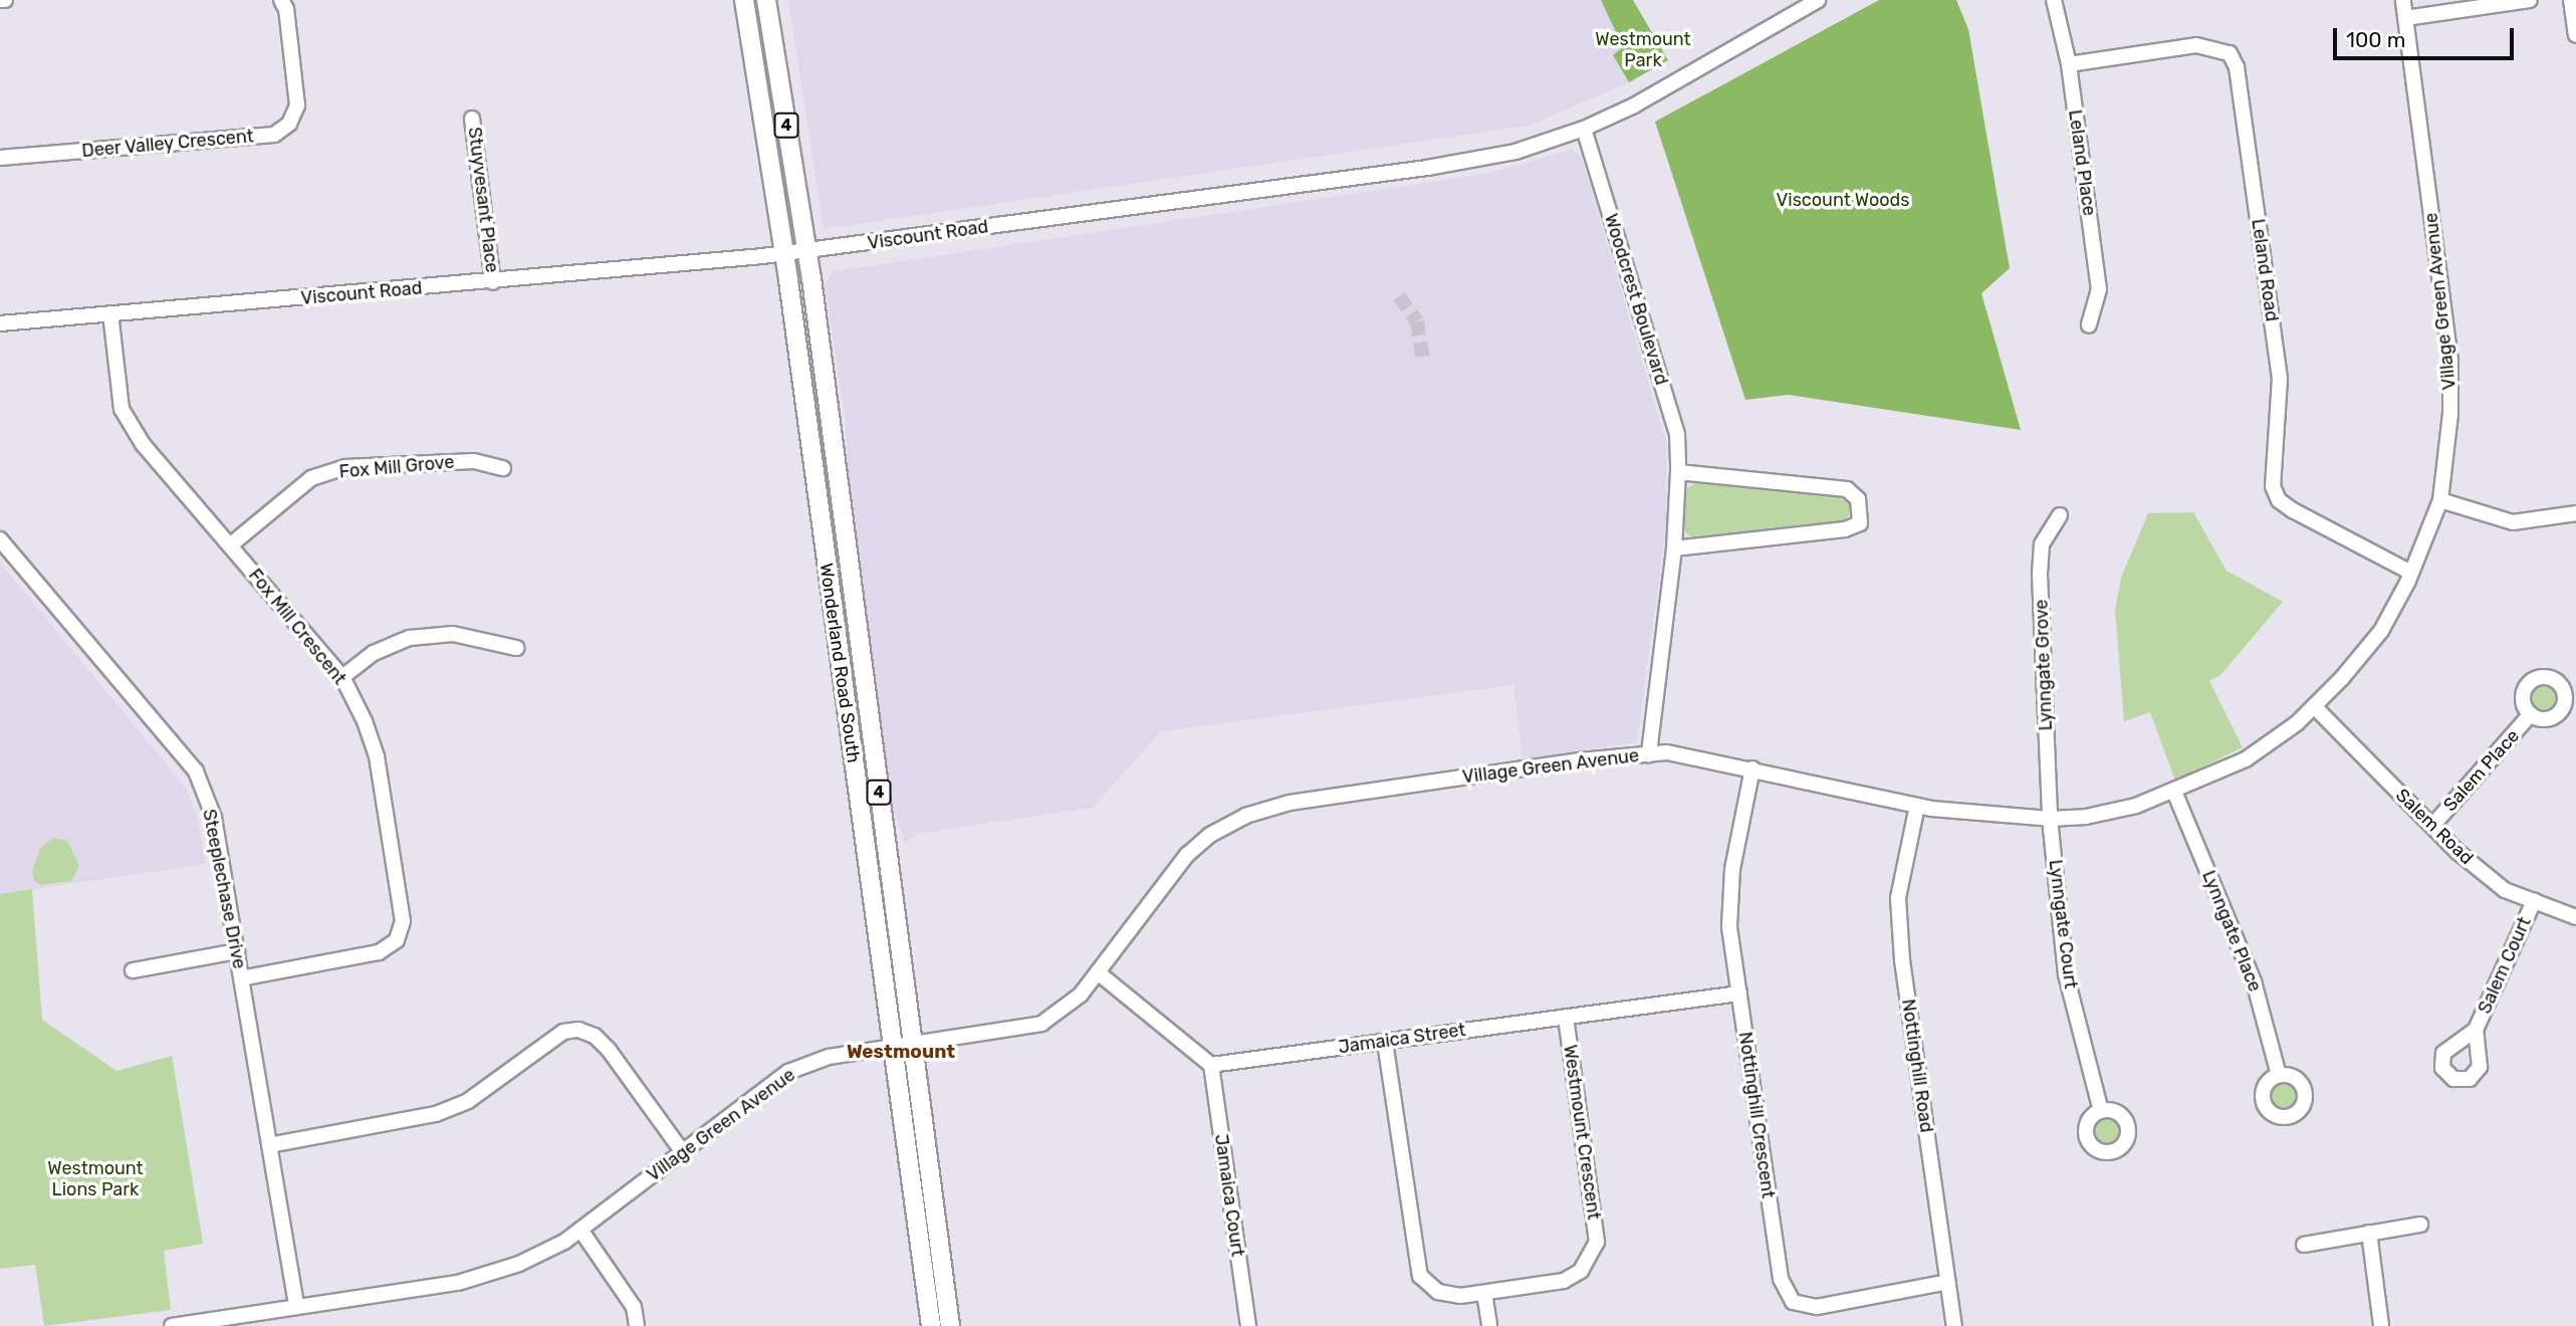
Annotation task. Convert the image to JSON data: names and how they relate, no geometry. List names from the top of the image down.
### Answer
{
  "streets": {
    "main road": ["4", "Wonderland Road South"],
    "street": [
      "Deer Valley Crescent",
      "Leland Place",
      "Stuyvesant Place",
      "Viscount Road",
      "Leland Road",
      "Woodcrest Boulevard",
      "Village Green Avenue",
      "Fox Mill Grove",
      "Fox Mill Crescent",
      "Lynngate Grove",
      "Salem Place",
      "Salem Road",
      "Steeplechase Drive",
      "Lynngate Court",
      "Lynngate Place",
      "Salem Court",
      "Jamaica Street",
      "Nottinghill Road",
      "Nottinghill Crescent",
      "Westmount Crescent",
      "Jamaica Court"
    ]
  },
  "crossings": [
    ["Leland Place", "Leland Road"],
    ["Stuyvesant Place", "Viscount Road"],
    ["Viscount Road", "Woodcrest Boulevard"],
    ["Viscount Road", "Fox Mill Crescent"],
    ["Viscount Road", "Wonderland Road South"],
    ["Leland Road", "Village Green Avenue"],
    ["Woodcrest Boulevard", "Village Green Avenue"],
    ["Village Green Avenue", "Wonderland Road South"],
    ["Village Green Avenue", "Lynngate Grove"],
    ["Village Green Avenue", "Salem Road"],
    ["Village Green Avenue", "Steeplechase Drive"],
    ["Village Green Avenue", "Lynngate Court"],
    ["Village Green Avenue", "Lynngate Place"],
    ["Village Green Avenue", "Nottinghill Road"],
    ["Village Green Avenue", "Nottinghill Crescent"],
    ["Fox Mill Grove", "Fox Mill Crescent"],
    ["Fox Mill Crescent", "Steeplechase Drive"],
    ["Lynngate Grove", "Lynngate Court"],
    ["Salem Place", "Salem Road"],
    ["Salem Road", "Salem Court"],
    ["Jamaica Street", "Nottinghill Crescent"],
    ["Jamaica Street", "Westmount Crescent"],
    ["Jamaica Street", "Jamaica Court"],
    ["Nottinghill Road", "Nottinghill Crescent"]
  ],
  "districts": ["Westmount"],
  "parks": ["Westmount Park", "Viscount Woods", "Westmount Lions Park"],
  "scale_bar": "100 m"
}
